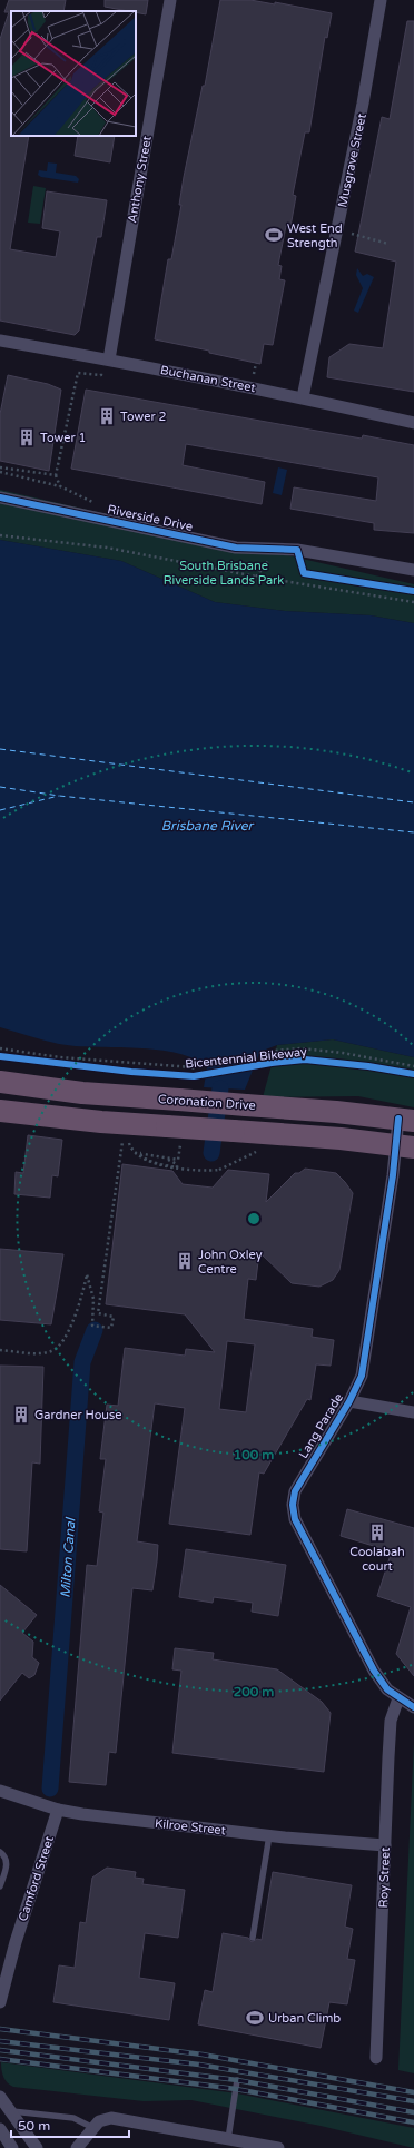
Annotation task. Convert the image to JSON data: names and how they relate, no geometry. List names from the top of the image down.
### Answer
{
  "streets": {
    "highway": ["Coronation Drive"],
    "street": [
      "Musgrave Street",
      "Anthony Street",
      "Buchanan Street",
      "Riverside Drive",
      "Lang Parade",
      "Kilroe Street",
      "Roy Street",
      "Camford Street"
    ],
    "cycle path": ["Bicentennial Bikeway"]
  },
  "crossings": [
    ["Musgrave Street", "Buchanan Street"],
    ["Anthony Street", "Buchanan Street"],
    ["Coronation Drive", "Lang Parade"],
    ["Lang Parade", "Roy Street"],
    ["Kilroe Street", "Roy Street"],
    ["Kilroe Street", "Camford Street"]
  ],
  "water": ["Brisbane River", "Milton Canal"],
  "parks": ["South Brisbane Riverside Lands Park"],
  "places": {
    "sports": ["West End Strength", "Urban Climb"],
    "building": [
      "Tower 2",
      "Tower 1",
      "John Oxley Centre",
      "Gardner House",
      "Coolabah court"
    ]
  },
  "scale_bar": "50 m",
  "rings": ["100 m", "200 m"]
}
